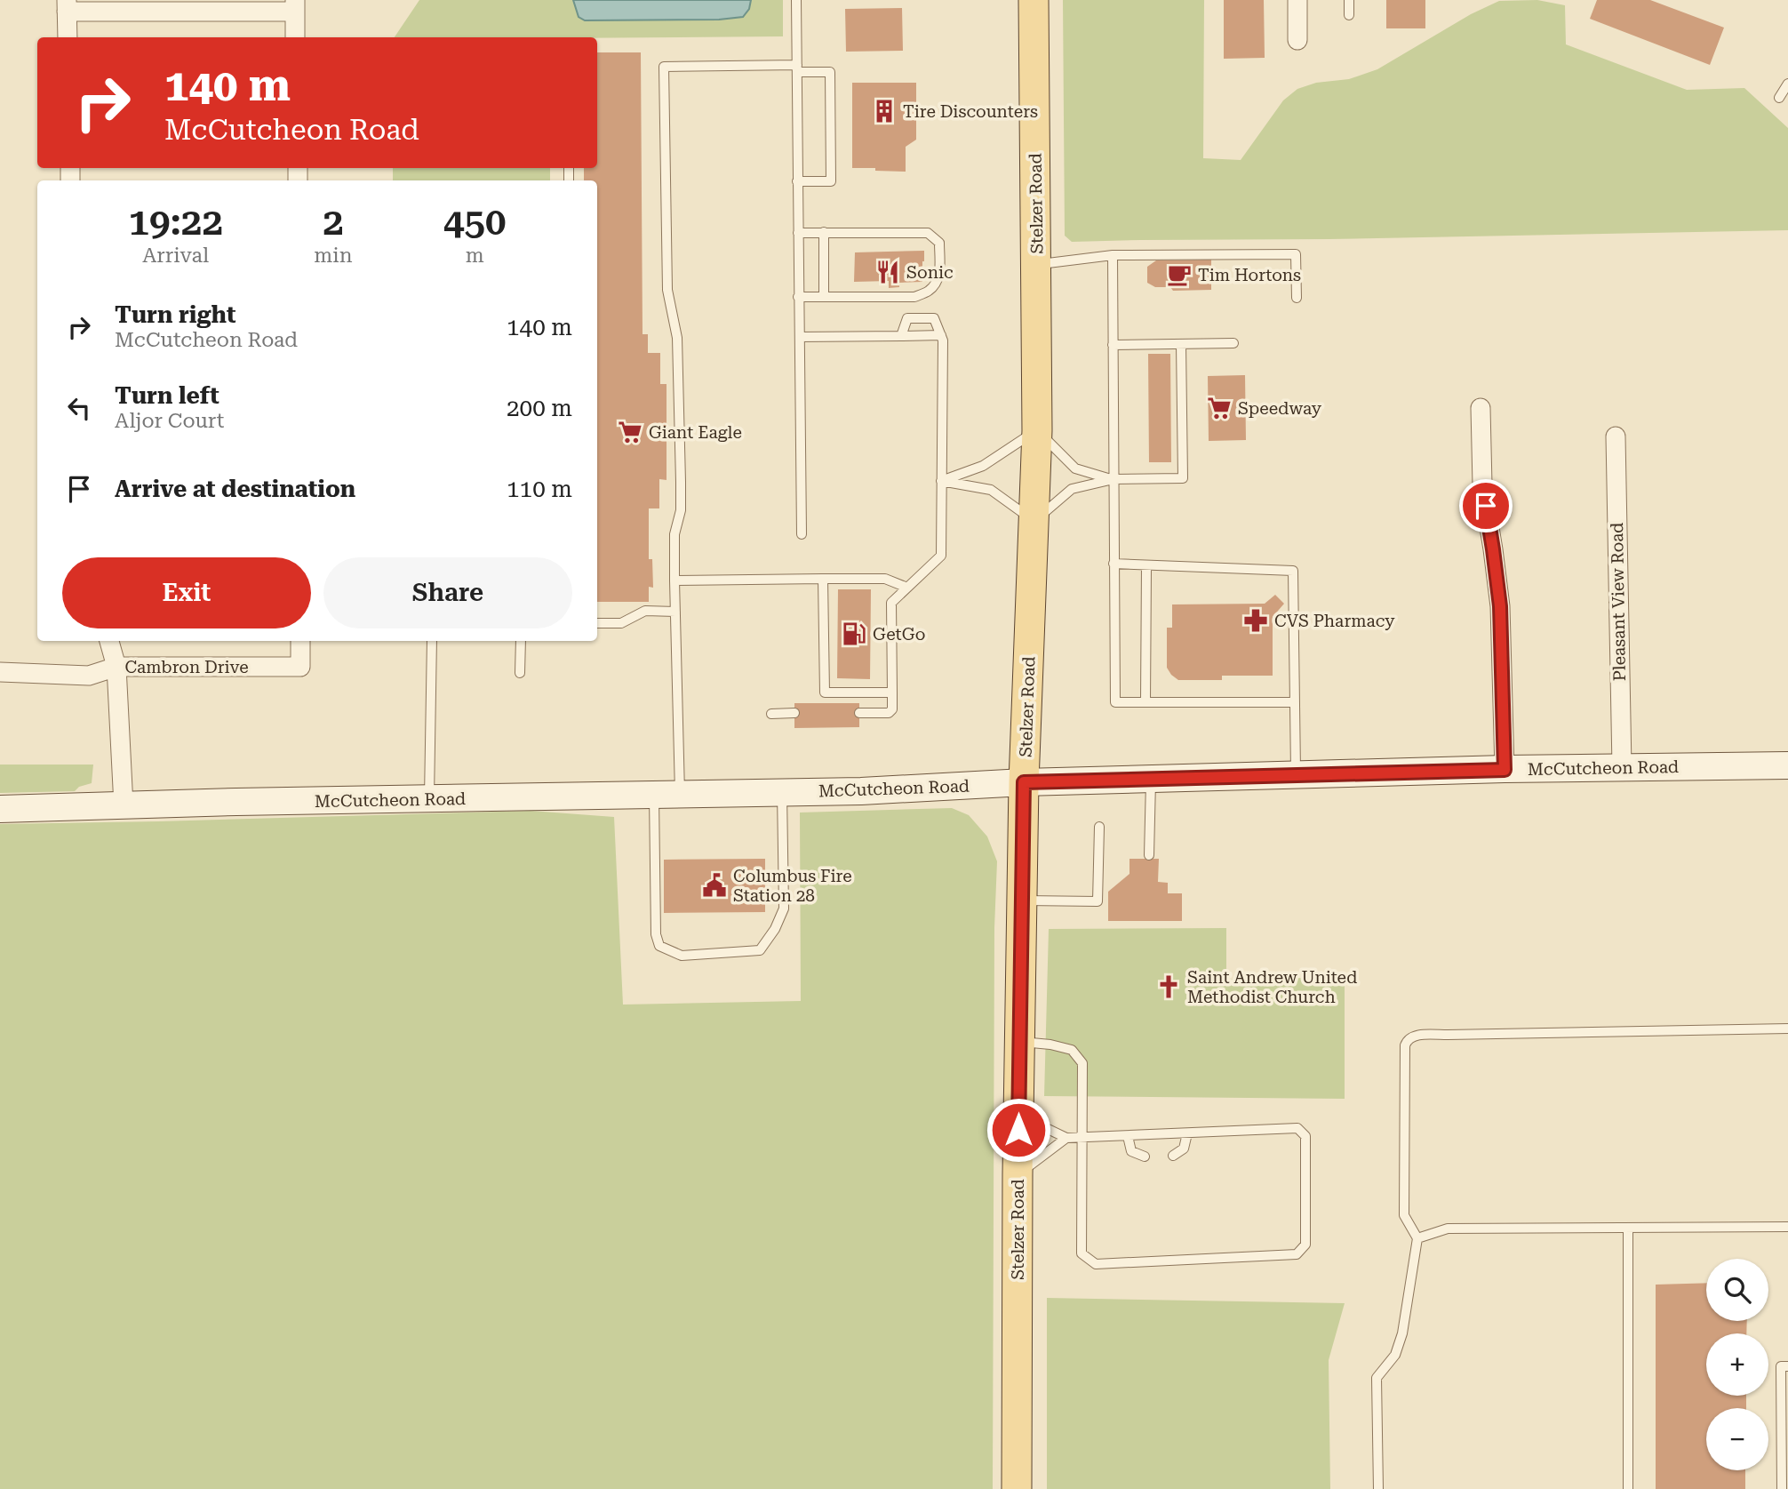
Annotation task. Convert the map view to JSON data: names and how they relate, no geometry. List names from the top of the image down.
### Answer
{
  "streets": {
    "main road": ["Stelzer Road", "McCutcheon Road"],
    "street": ["Pleasant View Road", "Cambron Drive"]
  },
  "crossings": [
    ["Stelzer Road", "McCutcheon Road"],
    ["Pleasant View Road", "McCutcheon Road"]
  ],
  "places": {
    "building": ["Tire Discounters"],
    "restaurant": ["Sonic"],
    "cafe": ["Tim Hortons"],
    "supermarket": ["Speedway", "Giant Eagle"],
    "pharmacy": ["CVS Pharmacy"],
    "fuel station": ["GetGo"],
    "public building": ["Columbus Fire Station 28"],
    "church": ["Saint Andrew United Methodist Church"]
  },
  "page": {
    "turn": ["140 m", "McCutcheon Road"],
    "eta": [
      "19:22",
      "Arrival",
      "2",
      "min",
      "450",
      "m"
    ],
    "list": [
      {
        "name": "Turn right",
        "note": "McCutcheon Road",
        "value": "140 m"
      },
      {
        "name": "Turn left",
        "note": "Aljor Court",
        "value": "200 m"
      },
      {
        "name": "Arrive at destination",
        "value": "110 m"
      }
    ],
    "buttons": ["Exit", "Share"],
    "map_buttons": ["+", "−"]
  }
}
